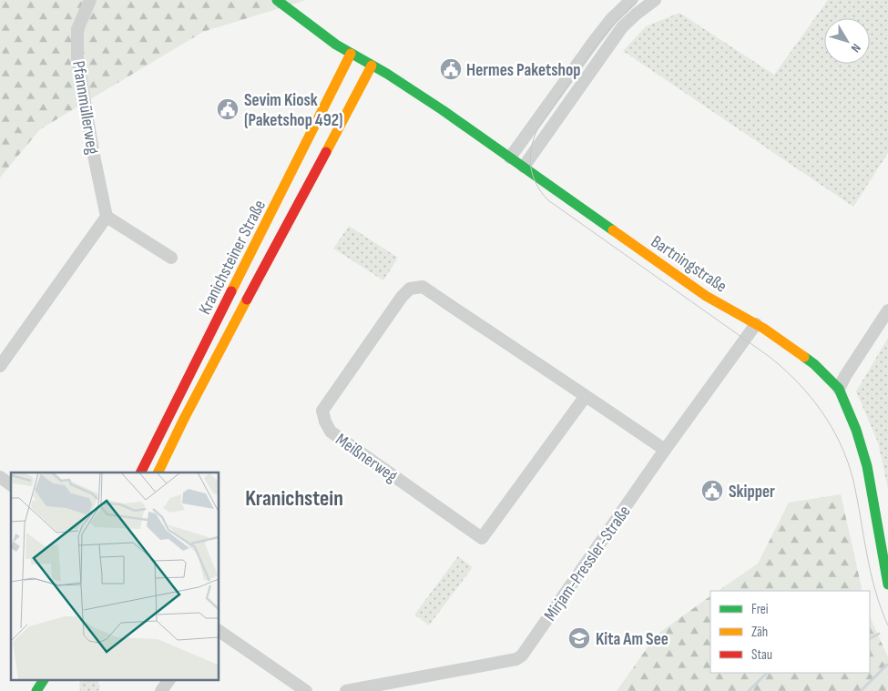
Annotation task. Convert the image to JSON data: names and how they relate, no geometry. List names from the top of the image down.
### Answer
{
  "streets": {
    "main road": ["Kranichsteiner Straße", "Bartningstraße"],
    "street": ["Pfannmüllerweg", "Meißnerweg", "Mirjam-Pressler-Straße"]
  },
  "crossings": [
    ["Kranichsteiner Straße", "Bartningstraße"],
    ["Bartningstraße", "Mirjam-Pressler-Straße"],
    ["Meißnerweg", "Mirjam-Pressler-Straße"]
  ],
  "districts": ["Kranichstein"],
  "places": {
    "public building": ["Hermes Paketshop", "Sevim Kiosk (Paketshop 492)", "Skipper"],
    "school or university": ["Kita Am See"]
  },
  "legend": ["Frei", "Zäh", "Stau"],
  "north": "bottom right"
}
